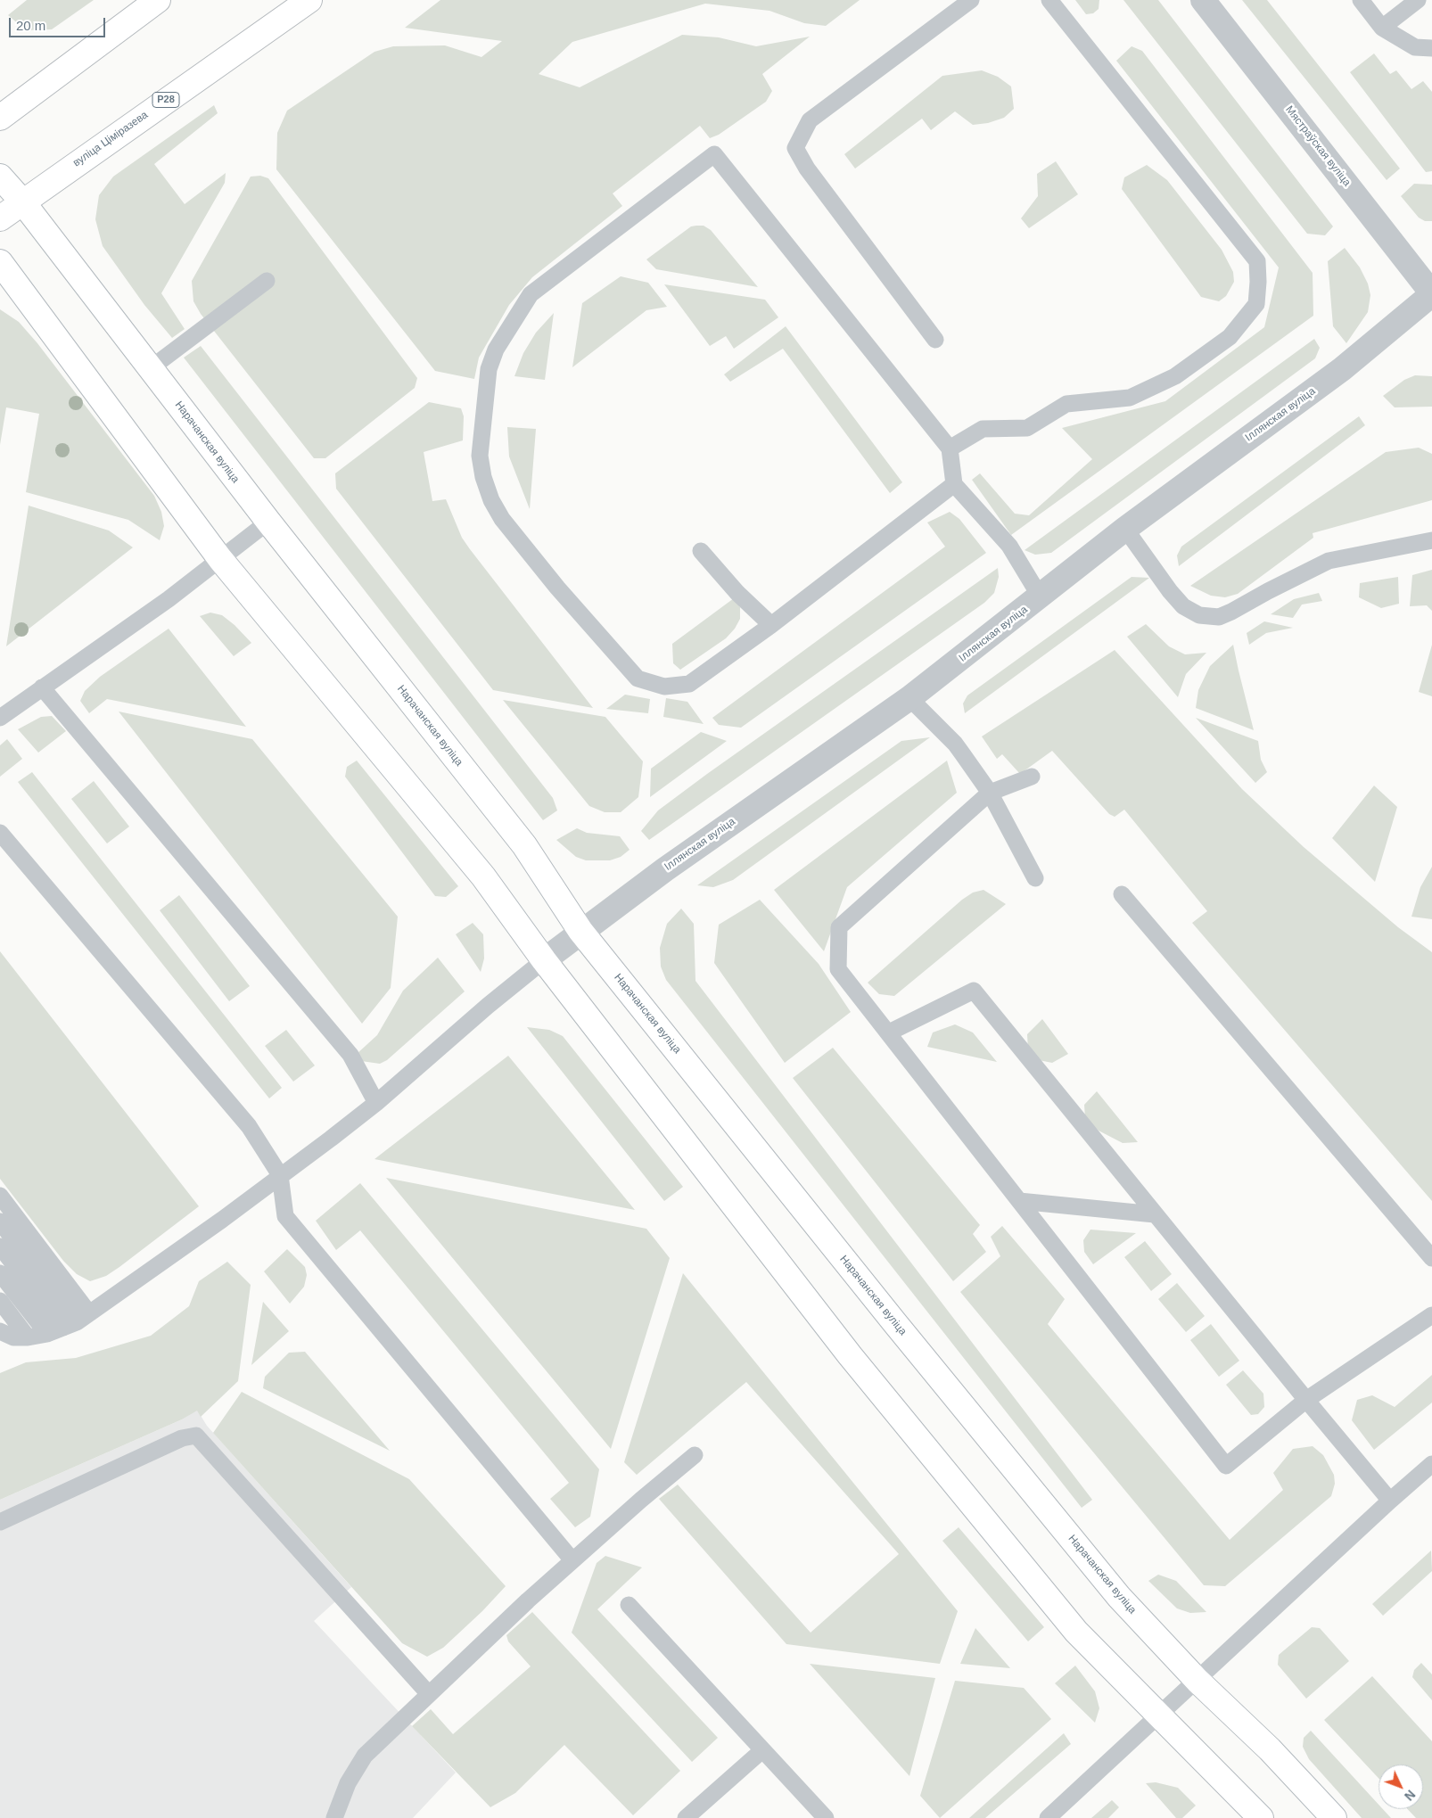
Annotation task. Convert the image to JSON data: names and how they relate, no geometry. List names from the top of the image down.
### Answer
{
  "streets": {
    "main road": ["Р28", "вуліца Ціміразева", "Нарачанская вуліца"],
    "street": ["Мястраўская вуліца", "Іллянская вуліца"]
  },
  "crossings": [
    ["вуліца Ціміразева", "Нарачанская вуліца"],
    ["Мястраўская вуліца", "Іллянская вуліца"],
    ["Іллянская вуліца", "Нарачанская вуліца"]
  ],
  "scale_bar": "20 m",
  "north": "bottom right"
}
